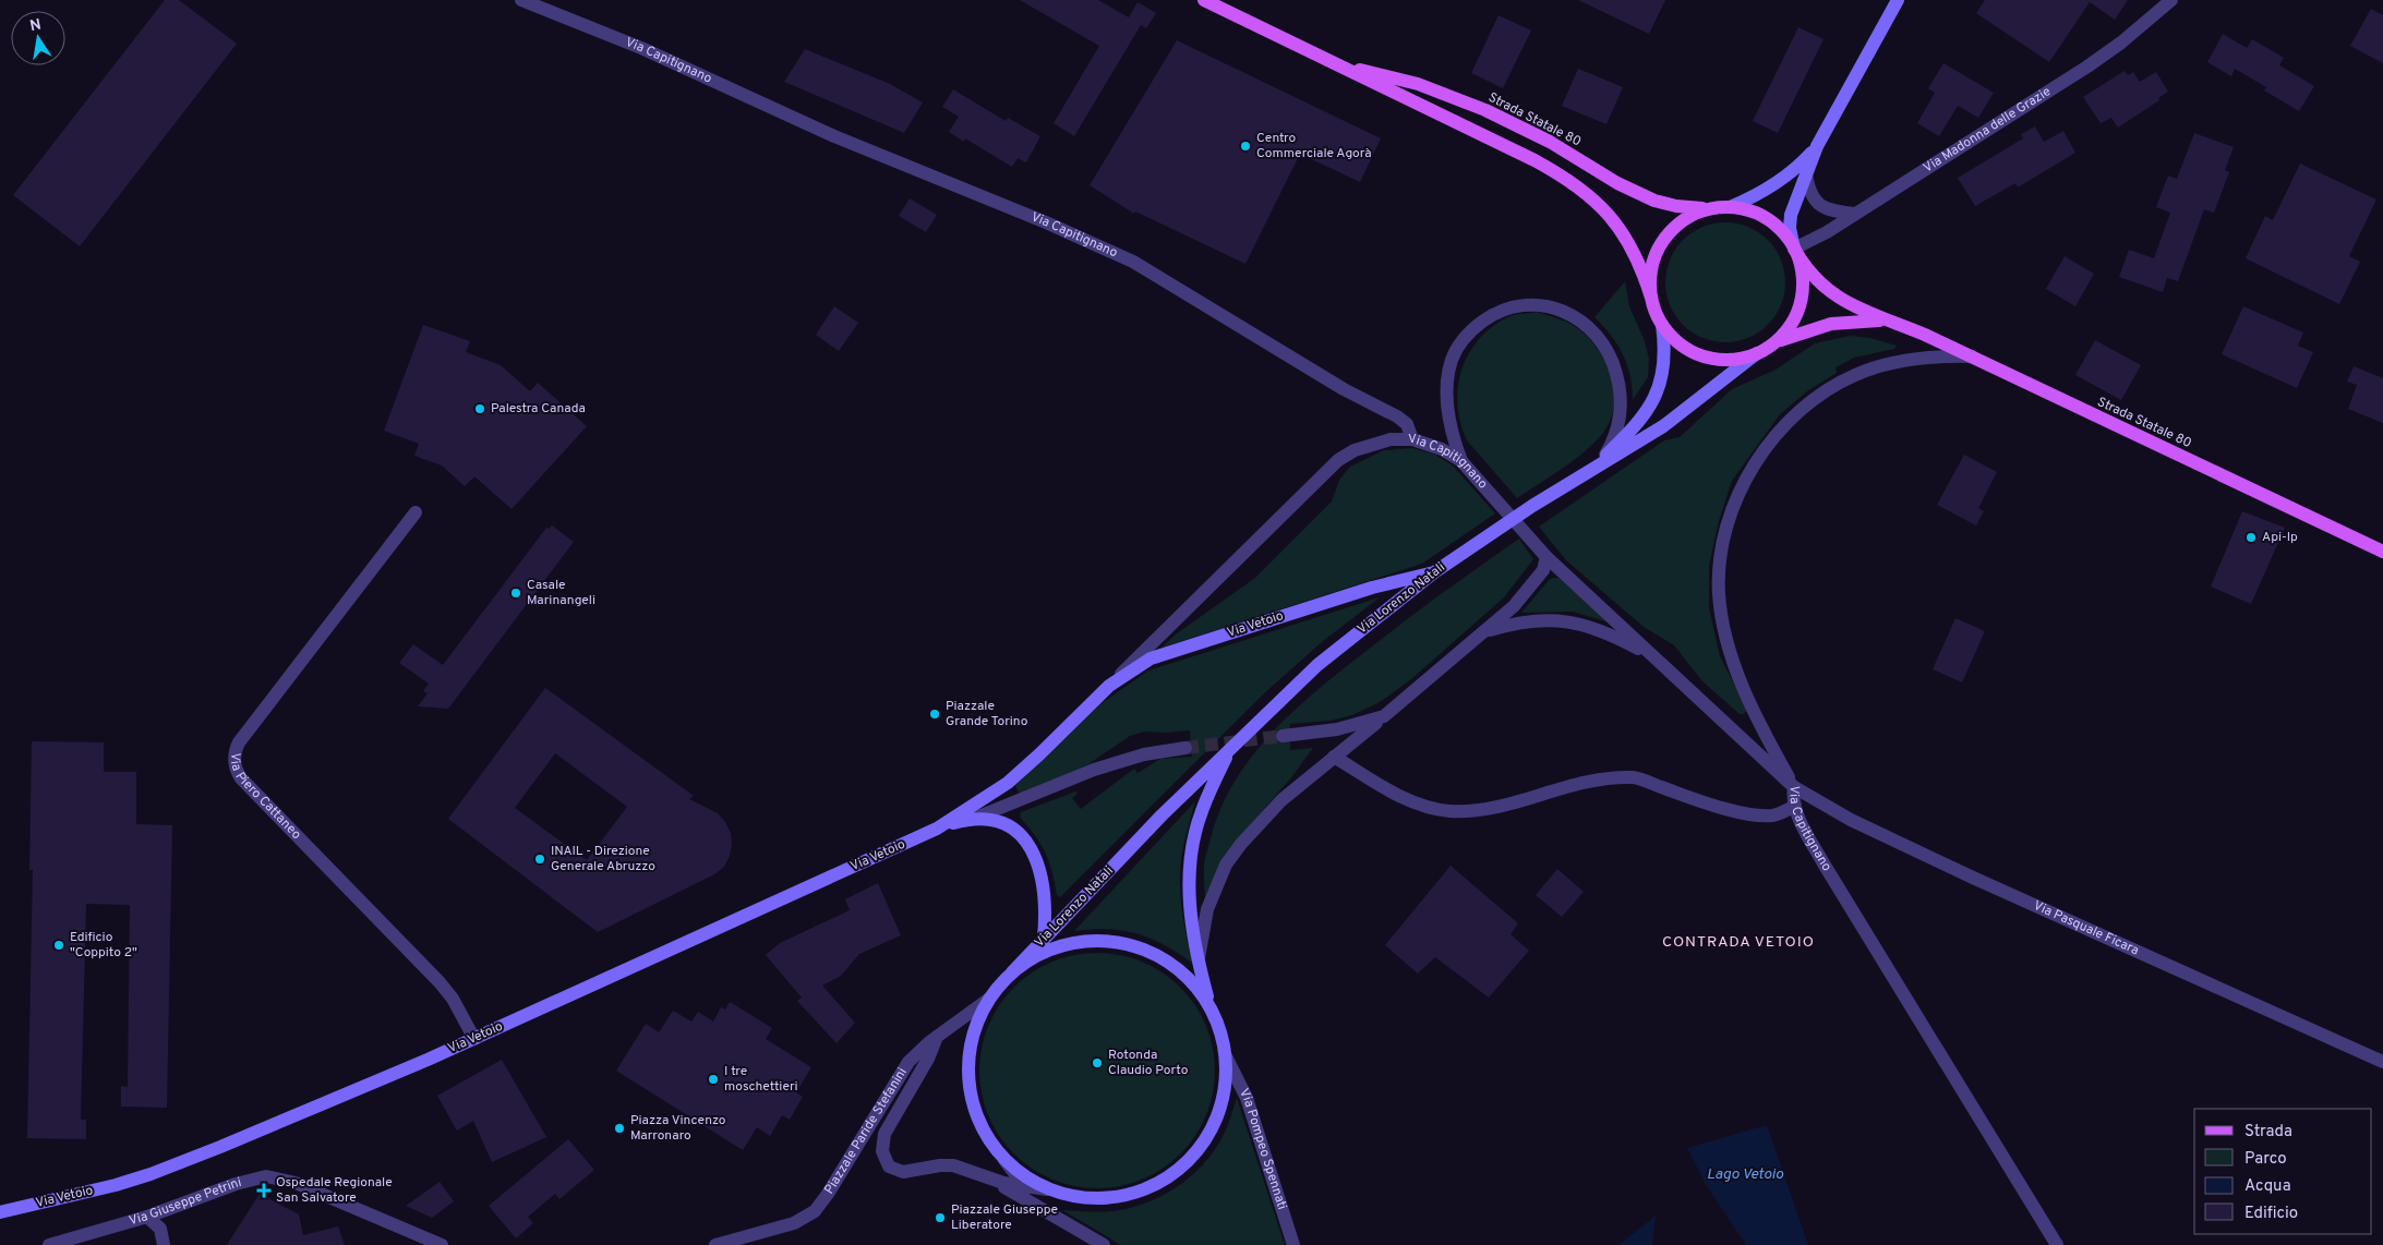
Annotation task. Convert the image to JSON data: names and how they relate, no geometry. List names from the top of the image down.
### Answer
{
  "streets": {
    "main road": ["Strada Statale 80"],
    "street": [
      "Via Capitignano",
      "Via Madonna delle Grazie",
      "Via Lorenzo Natali",
      "Via Vetoio",
      "Via Piero Cattaneo",
      "Via Pasquale Ficara",
      "Piazzale Paride Stefanini",
      "Via Pompeo Spennati",
      "Via Giuseppe Petrini"
    ]
  },
  "crossings": [
    ["Via Capitignano", "Via Pasquale Ficara"],
    ["Strada Statale 80", "Via Madonna delle Grazie"],
    ["Strada Statale 80", "Via Lorenzo Natali"],
    ["Via Madonna delle Grazie", "Via Lorenzo Natali"],
    ["Via Lorenzo Natali", "Via Vetoio"],
    ["Via Vetoio", "Via Piero Cattaneo"]
  ],
  "districts": ["CONTRADA VETOIO"],
  "water": ["Lago Vetoio"],
  "places": {
    "other": [
      "Centro Commerciale Agorà",
      "Palestra Canada",
      "Api-Ip",
      "Casale Marinangeli",
      "Piazzale Grande Torino",
      "INAIL - Direzione Generale Abruzzo",
      "Edificio \"Coppito 2\"",
      "Rotonda Claudio Porto",
      "I tre moschettieri",
      "Piazza Vincenzo Marronaro",
      "Piazzale Giuseppe Liberatore"
    ],
    "health": ["Ospedale Regionale San Salvatore"]
  },
  "legend": [
    "Strada",
    "Parco",
    "Acqua",
    "Edificio"
  ],
  "north": "top"
}
